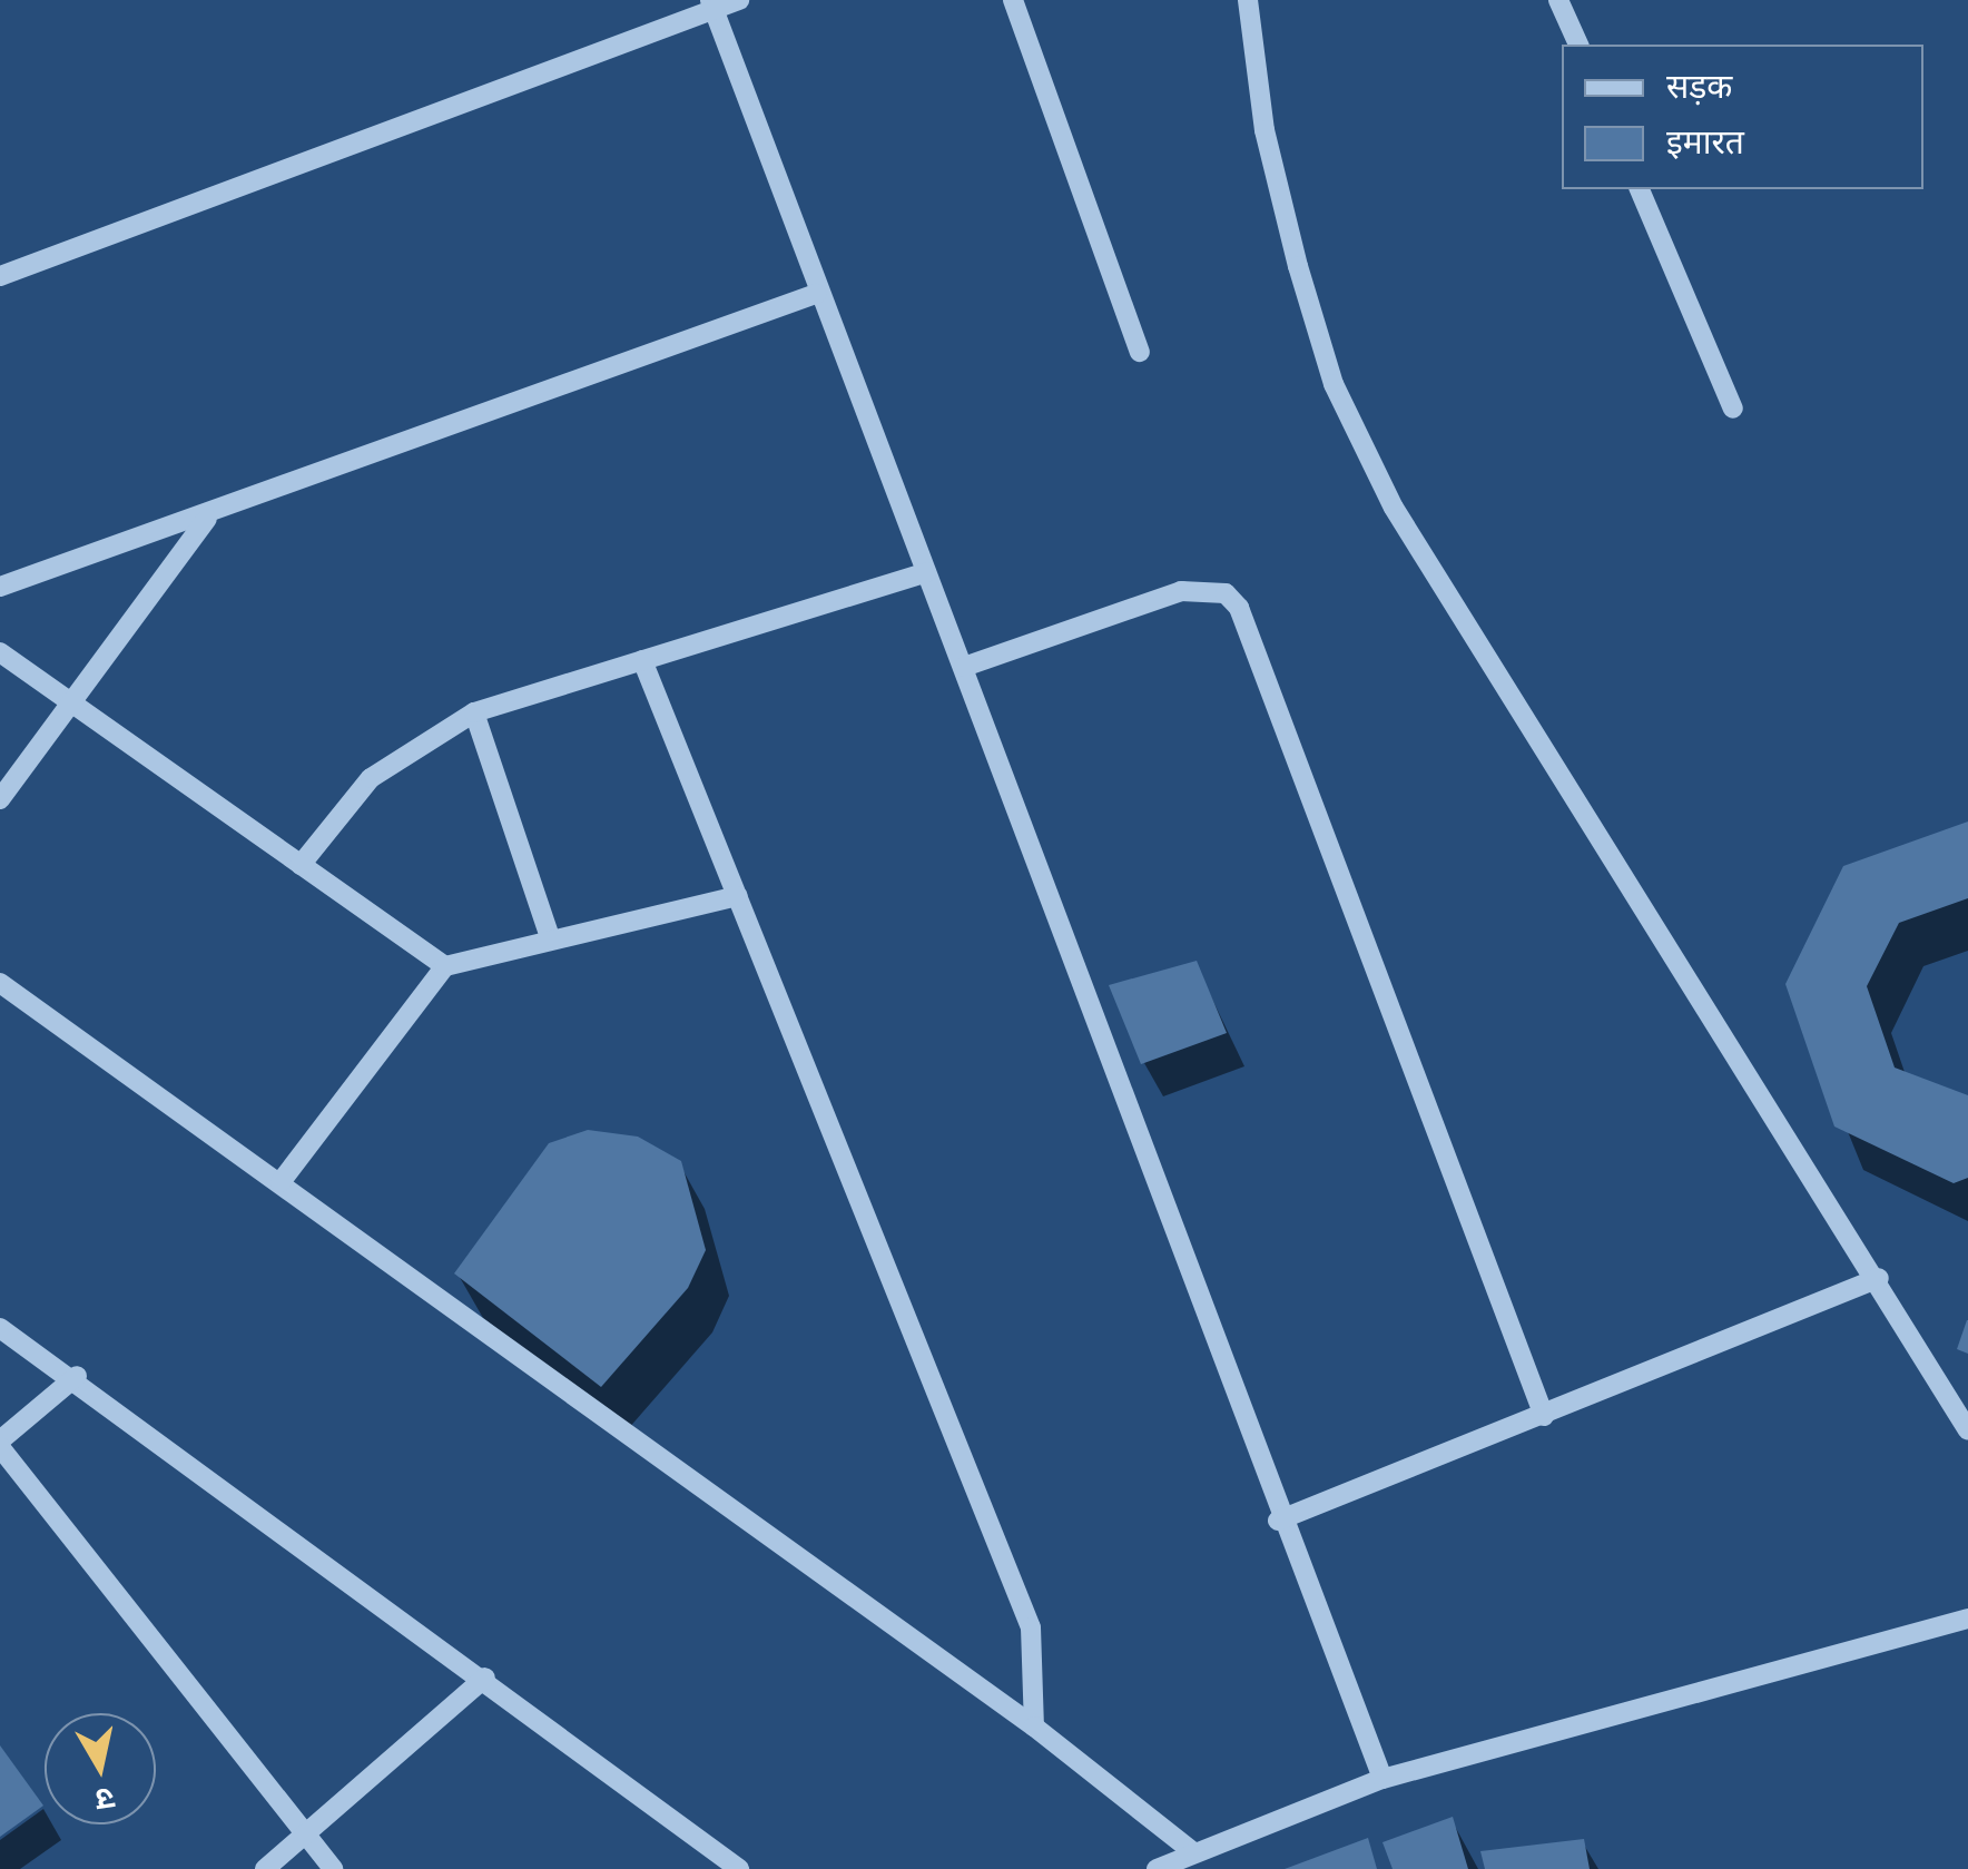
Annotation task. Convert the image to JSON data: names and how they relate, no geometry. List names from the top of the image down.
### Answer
{
  "legend": ["सड़क", "इमारत"],
  "north": "bottom"
}
